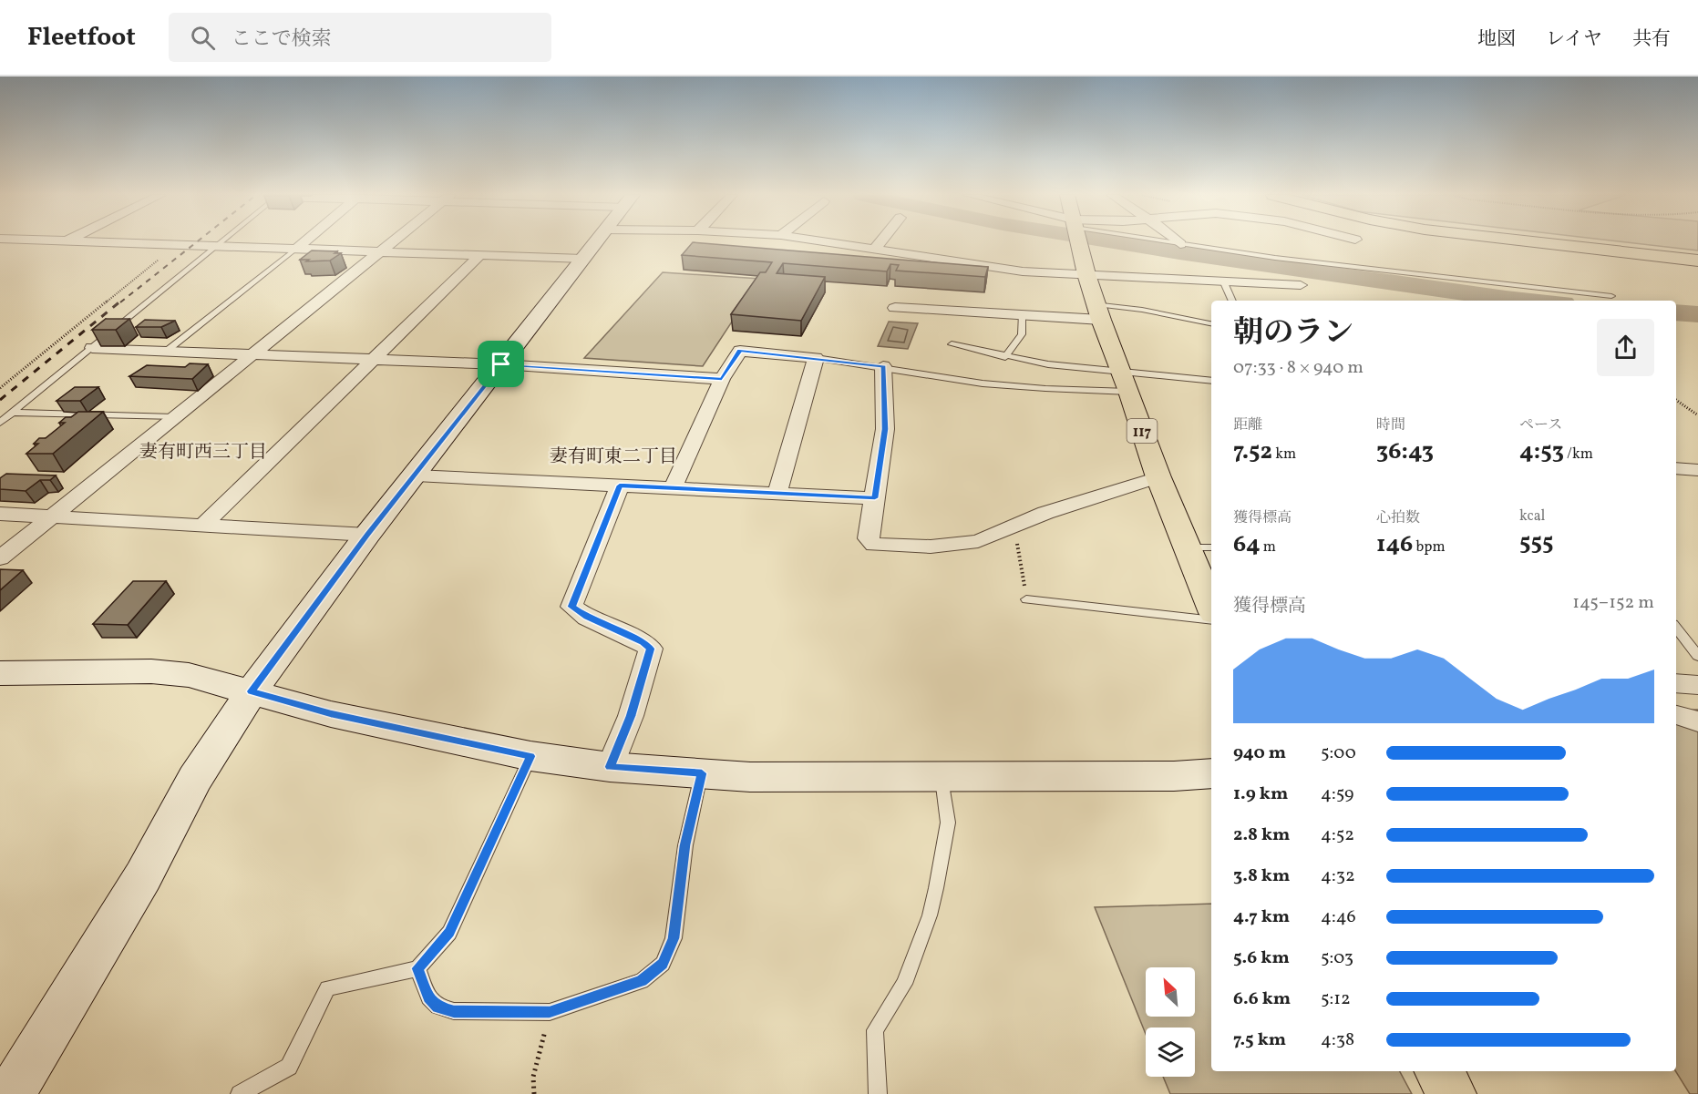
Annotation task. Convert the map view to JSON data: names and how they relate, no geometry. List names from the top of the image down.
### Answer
{
  "streets": {
    "highway": ["117"]
  },
  "districts": ["妻有町西三丁目", "妻有町東二丁目"],
  "north": "top left",
  "page": {
    "header": "Fleetfoot",
    "search": "ここで検索",
    "nav": ["地図", "レイヤ", "共有"],
    "heading": ["朝のラン", "07:33 · 8 × 940 m"],
    "stats": [
      ["距離", "7.52 km"],
      ["時間", "36:43"],
      ["ペース", "4:53 /km"],
      ["獲得標高", "64 m"],
      ["心拍数", "146 bpm"],
      ["kcal", "555"]
    ],
    "chart": ["獲得標高", "145–152 m"],
    "list": [
      {
        "name": "940 m",
        "note": "5:00"
      },
      {
        "name": "1.9 km",
        "note": "4:59"
      },
      {
        "name": "2.8 km",
        "note": "4:52"
      },
      {
        "name": "3.8 km",
        "note": "4:32"
      },
      {
        "name": "4.7 km",
        "note": "4:46"
      },
      {
        "name": "5.6 km",
        "note": "5:03"
      },
      {
        "name": "6.6 km",
        "note": "5:12"
      },
      {
        "name": "7.5 km",
        "note": "4:38"
      }
    ]
  }
}
